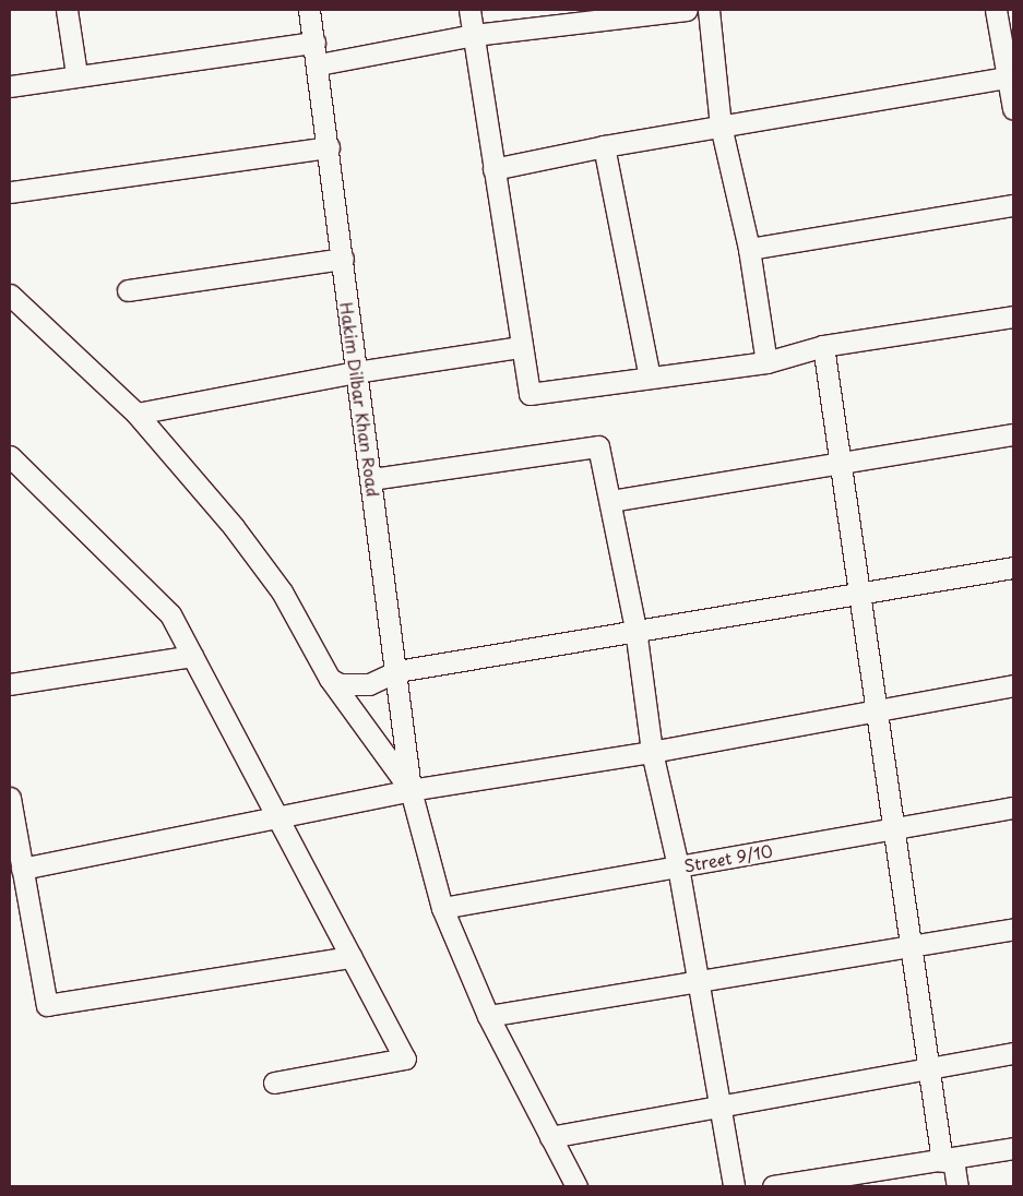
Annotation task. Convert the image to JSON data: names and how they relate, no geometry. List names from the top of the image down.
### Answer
{
  "streets": {
    "street": ["Hakim Dilbar Khan Road", "Street 9/10"]
  }
}
